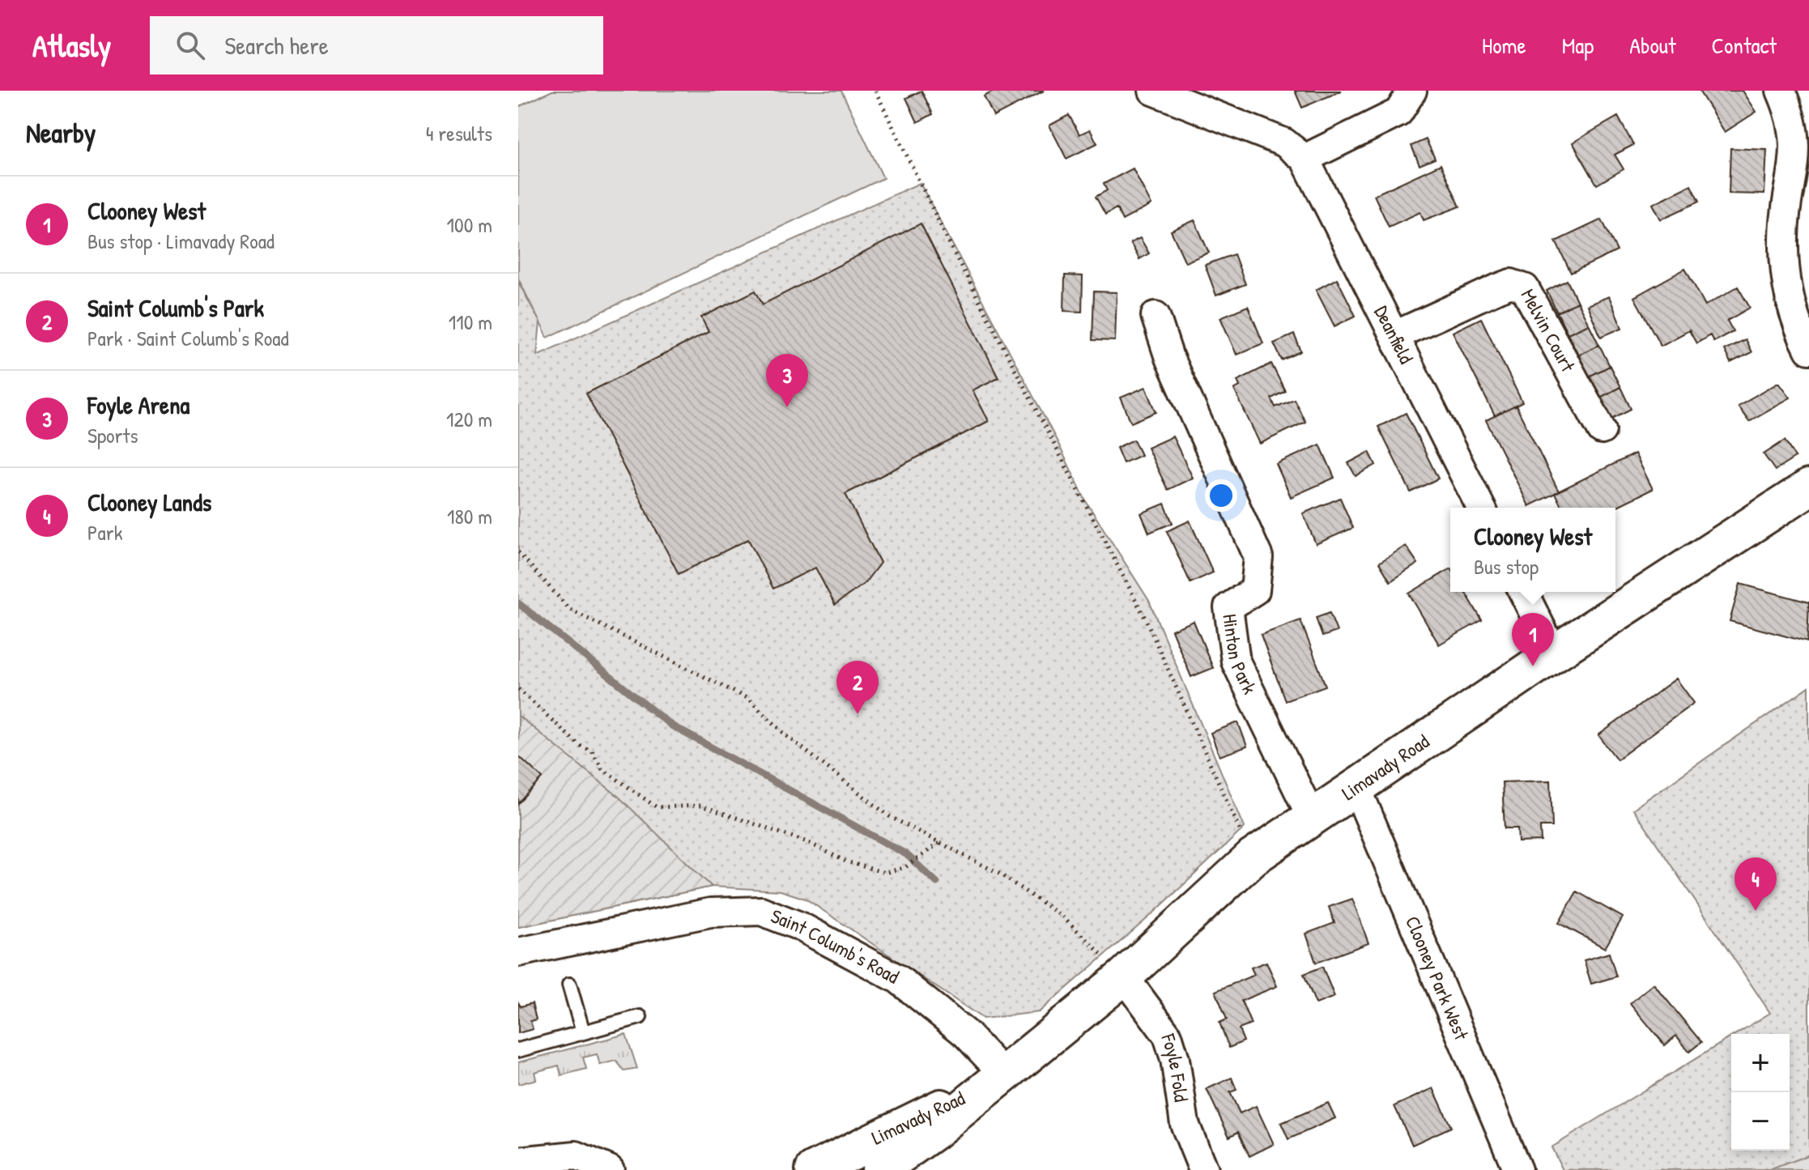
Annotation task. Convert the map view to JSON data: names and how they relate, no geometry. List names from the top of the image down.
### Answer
{
  "streets": {
    "highway": ["Limavady Road"],
    "street": [
      "Melvin Court",
      "Deanfield",
      "Hinton Park",
      "Saint Columb's Road",
      "Clooney Park West",
      "Foyle Fold"
    ]
  },
  "crossings": [
    ["Melvin Court", "Deanfield"],
    ["Hinton Park", "Limavady Road"],
    ["Limavady Road", "Saint Columb's Road"],
    ["Limavady Road", "Clooney Park West"],
    ["Limavady Road", "Foyle Fold"]
  ],
  "page": {
    "header": "Atlasly",
    "search": "Search here",
    "nav": [
      "Home",
      "Map",
      "About",
      "Contact"
    ],
    "heading": ["Nearby", "4 results"],
    "list": [
      {
        "mark": "1",
        "name": "Clooney West",
        "note": "Bus stop · Limavady Road",
        "value": "100 m"
      },
      {
        "mark": "2",
        "name": "Saint Columb's Park",
        "note": "Park · Saint Columb's Road",
        "value": "110 m"
      },
      {
        "mark": "3",
        "name": "Foyle Arena",
        "note": "Sports",
        "value": "120 m"
      },
      {
        "mark": "4",
        "name": "Clooney Lands",
        "note": "Park",
        "value": "180 m"
      }
    ],
    "pins": [
      "3",
      "1",
      "2",
      "4"
    ],
    "popup": ["Clooney West", "Bus stop"],
    "map_buttons": ["+", "−"]
  }
}
